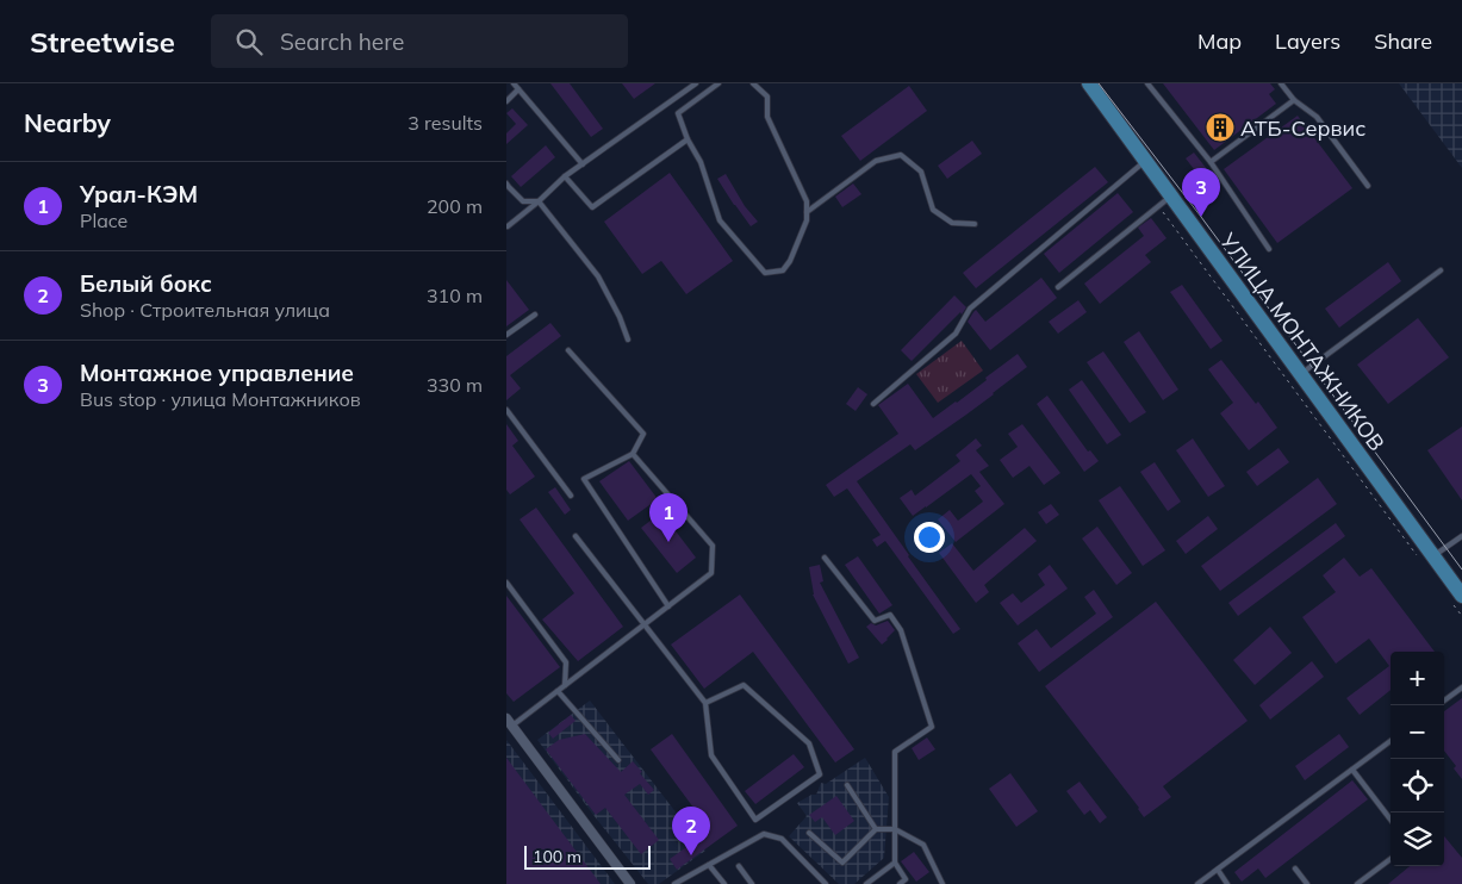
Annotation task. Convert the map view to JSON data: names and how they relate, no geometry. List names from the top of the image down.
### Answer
{
  "streets": {
    "main road": ["УЛИЦА МОНТАЖНИКОВ"]
  },
  "places": {
    "building": ["АТБ-Сервис"]
  },
  "scale_bar": "100 m",
  "page": {
    "header": "Streetwise",
    "search": "Search here",
    "nav": ["Map", "Layers", "Share"],
    "heading": ["Nearby", "3 results"],
    "list": [
      {
        "mark": "1",
        "name": "Урал-КЭМ",
        "note": "Place",
        "value": "200 m"
      },
      {
        "mark": "2",
        "name": "Белый бокс",
        "note": "Shop · Строительная улица",
        "value": "310 m"
      },
      {
        "mark": "3",
        "name": "Монтажное управление",
        "note": "Bus stop · улица Монтажников",
        "value": "330 m"
      }
    ],
    "pins": ["3", "1", "2"],
    "map_buttons": ["+", "−"],
    "scale": "100 m"
  }
}
